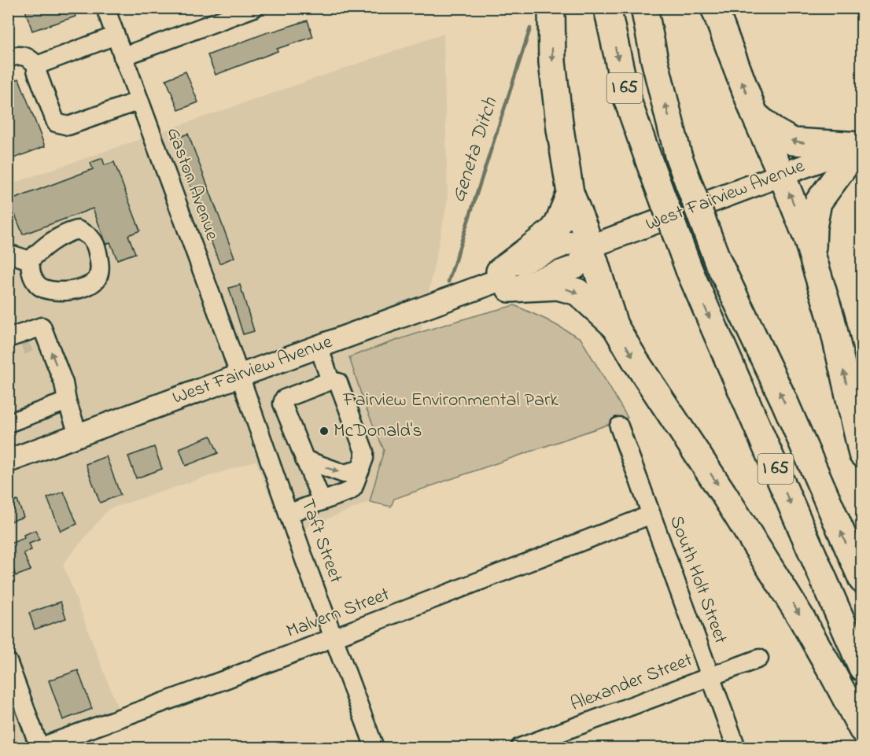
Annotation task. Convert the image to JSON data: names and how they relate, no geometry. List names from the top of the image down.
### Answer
{
  "streets": {
    "highway": ["I 65"],
    "main road": ["West Fairview Avenue"],
    "street": [
      "Gaston Avenue",
      "Taft Street",
      "South Holt Street",
      "Malvern Street",
      "Alexander Street"
    ]
  },
  "crossings": [
    ["Gaston Avenue", "West Fairview Avenue"],
    ["Gaston Avenue", "Taft Street"],
    ["West Fairview Avenue", "Taft Street"],
    ["Taft Street", "Malvern Street"],
    ["South Holt Street", "Malvern Street"],
    ["South Holt Street", "Alexander Street"]
  ],
  "water": ["Geneta Ditch"],
  "parks": ["Fairview Environmental Park"],
  "places": ["McDonald's"]
}
